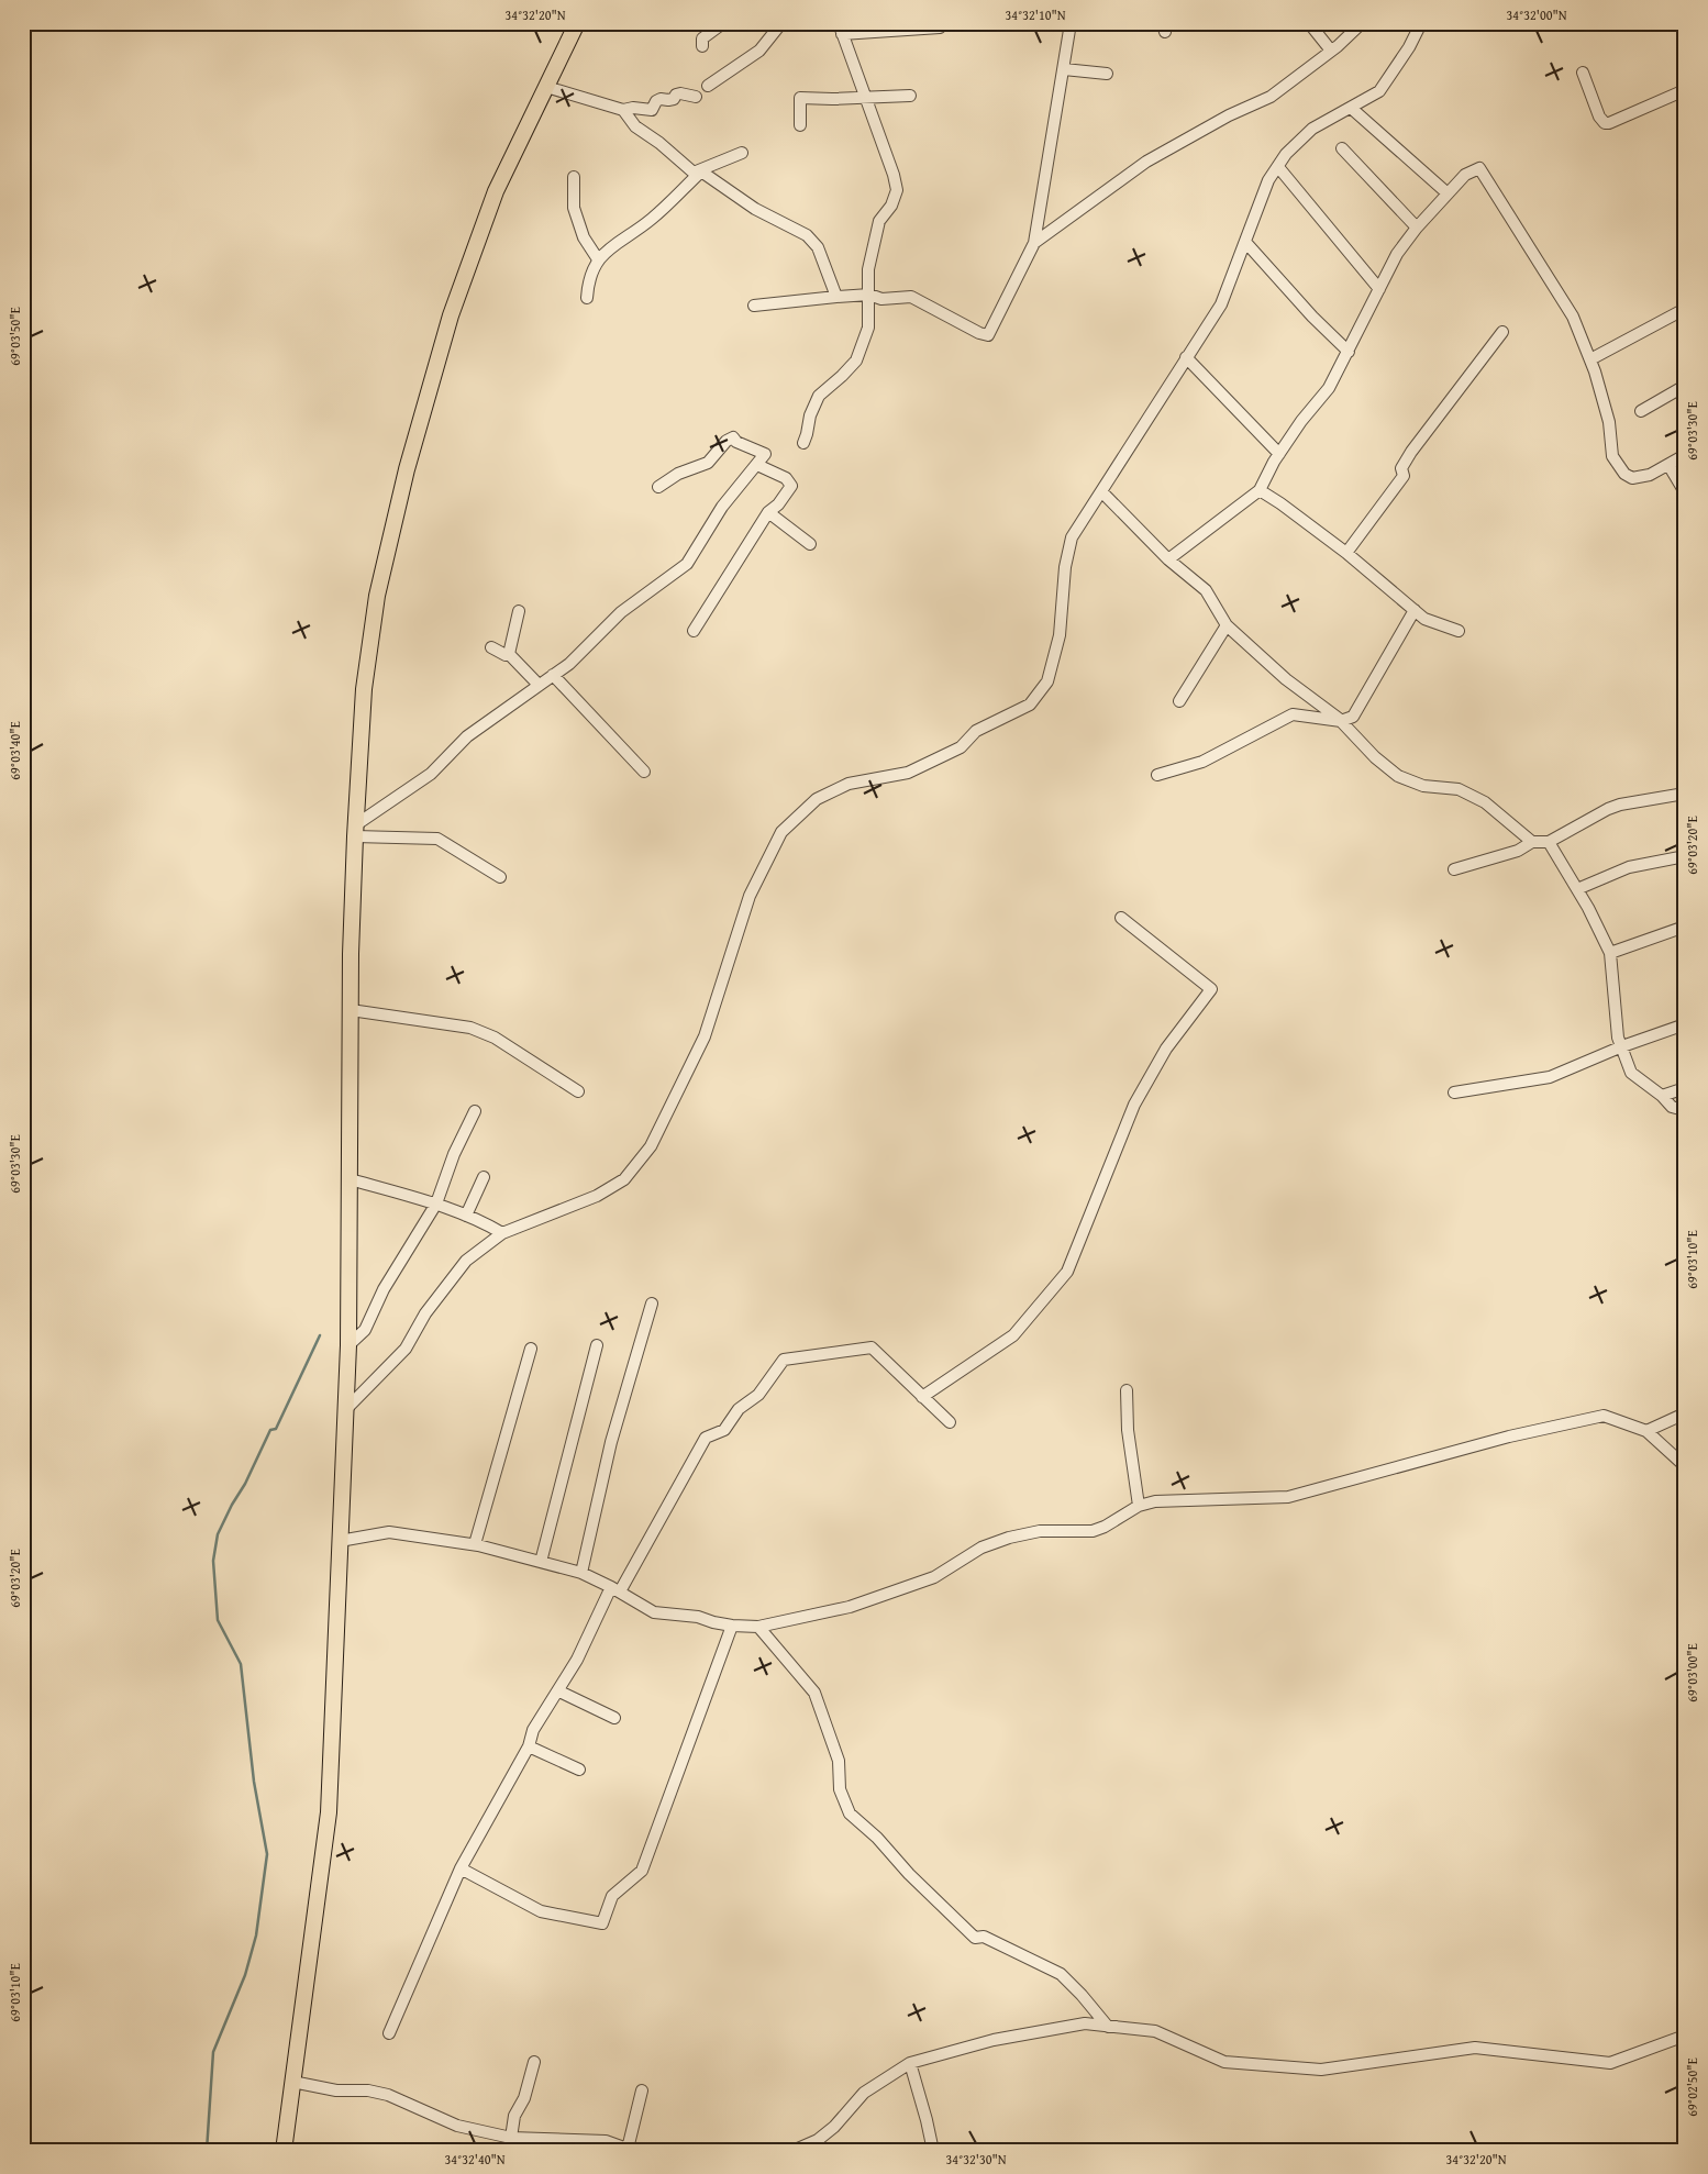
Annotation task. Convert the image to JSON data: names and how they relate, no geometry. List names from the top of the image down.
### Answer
{
  "coordinates": [
    "34°32'20\"N",
    "34°32'10\"N",
    "34°32'00\"N",
    "69°03'50\"E",
    "69°03'30\"E",
    "69°03'40\"E",
    "69°03'20\"E",
    "69°03'10\"E",
    "69°03'00\"E",
    "69°02'50\"E",
    "34°32'40\"N",
    "34°32'30\"N"
  ]
}
